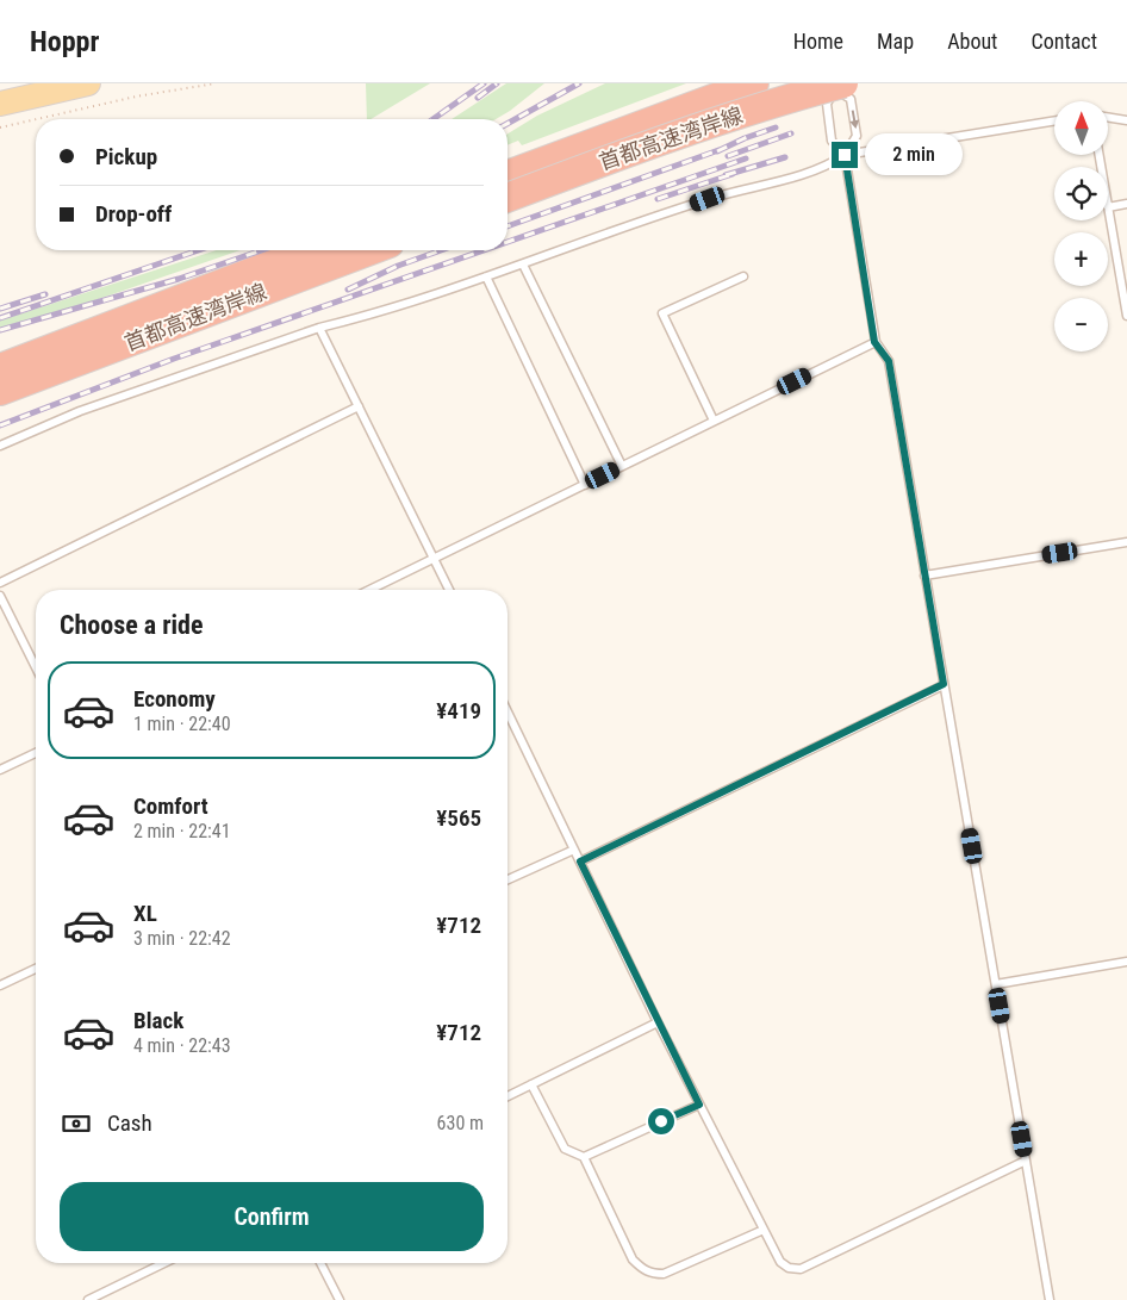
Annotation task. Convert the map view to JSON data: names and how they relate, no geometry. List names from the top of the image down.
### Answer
{
  "streets": {
    "highway": ["首都高速湾岸線"]
  },
  "north": "top",
  "page": {
    "header": "Hoppr",
    "nav": [
      "Home",
      "Map",
      "About",
      "Contact"
    ],
    "map_buttons": ["+", "−"],
    "banner": ["Pickup", "Drop-off"],
    "bubble": "2 min",
    "heading": "Choose a ride",
    "list": [
      {
        "name": "Economy",
        "note": "1 min · 22:40",
        "value": "¥419"
      },
      {
        "name": "Comfort",
        "note": "2 min · 22:41",
        "value": "¥565"
      },
      {
        "name": "XL",
        "note": "3 min · 22:42",
        "value": "¥712"
      },
      {
        "name": "Black",
        "note": "4 min · 22:43",
        "value": "¥712"
      }
    ],
    "pay": ["Cash", "630 m"],
    "buttons": "Confirm"
  }
}
